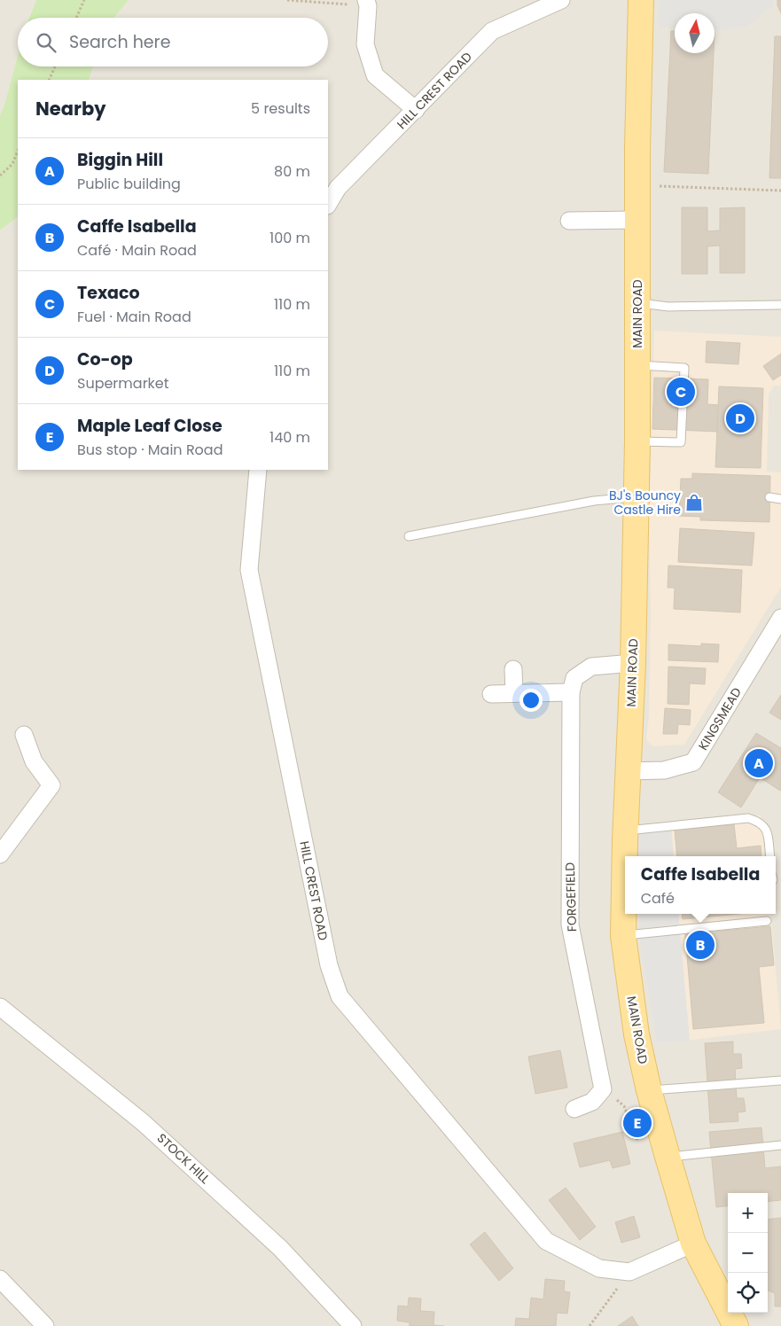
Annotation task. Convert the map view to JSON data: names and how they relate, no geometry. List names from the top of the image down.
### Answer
{
  "streets": {
    "main road": ["MAIN ROAD"],
    "street": [
      "HILL CREST ROAD",
      "KINGSMEAD",
      "FORGEFIELD",
      "STOCK HILL"
    ]
  },
  "crossings": [
    ["MAIN ROAD", "KINGSMEAD"],
    ["MAIN ROAD", "FORGEFIELD"]
  ],
  "places": {
    "shop": ["BJ's Bouncy Castle Hire"]
  },
  "north": "top",
  "page": {
    "search": "Search here",
    "heading": ["Nearby", "5 results"],
    "list": [
      {
        "mark": "A",
        "name": "Biggin Hill",
        "note": "Public building",
        "value": "80 m"
      },
      {
        "mark": "B",
        "name": "Caffe Isabella",
        "note": "Café · Main Road",
        "value": "100 m"
      },
      {
        "mark": "C",
        "name": "Texaco",
        "note": "Fuel · Main Road",
        "value": "110 m"
      },
      {
        "mark": "D",
        "name": "Co-op",
        "note": "Supermarket",
        "value": "110 m"
      },
      {
        "mark": "E",
        "name": "Maple Leaf Close",
        "note": "Bus stop · Main Road",
        "value": "140 m"
      }
    ],
    "pins": [
      "C",
      "D",
      "A",
      "B",
      "E"
    ],
    "popup": ["Caffe Isabella", "Café"],
    "map_buttons": ["+", "−"]
  }
}
